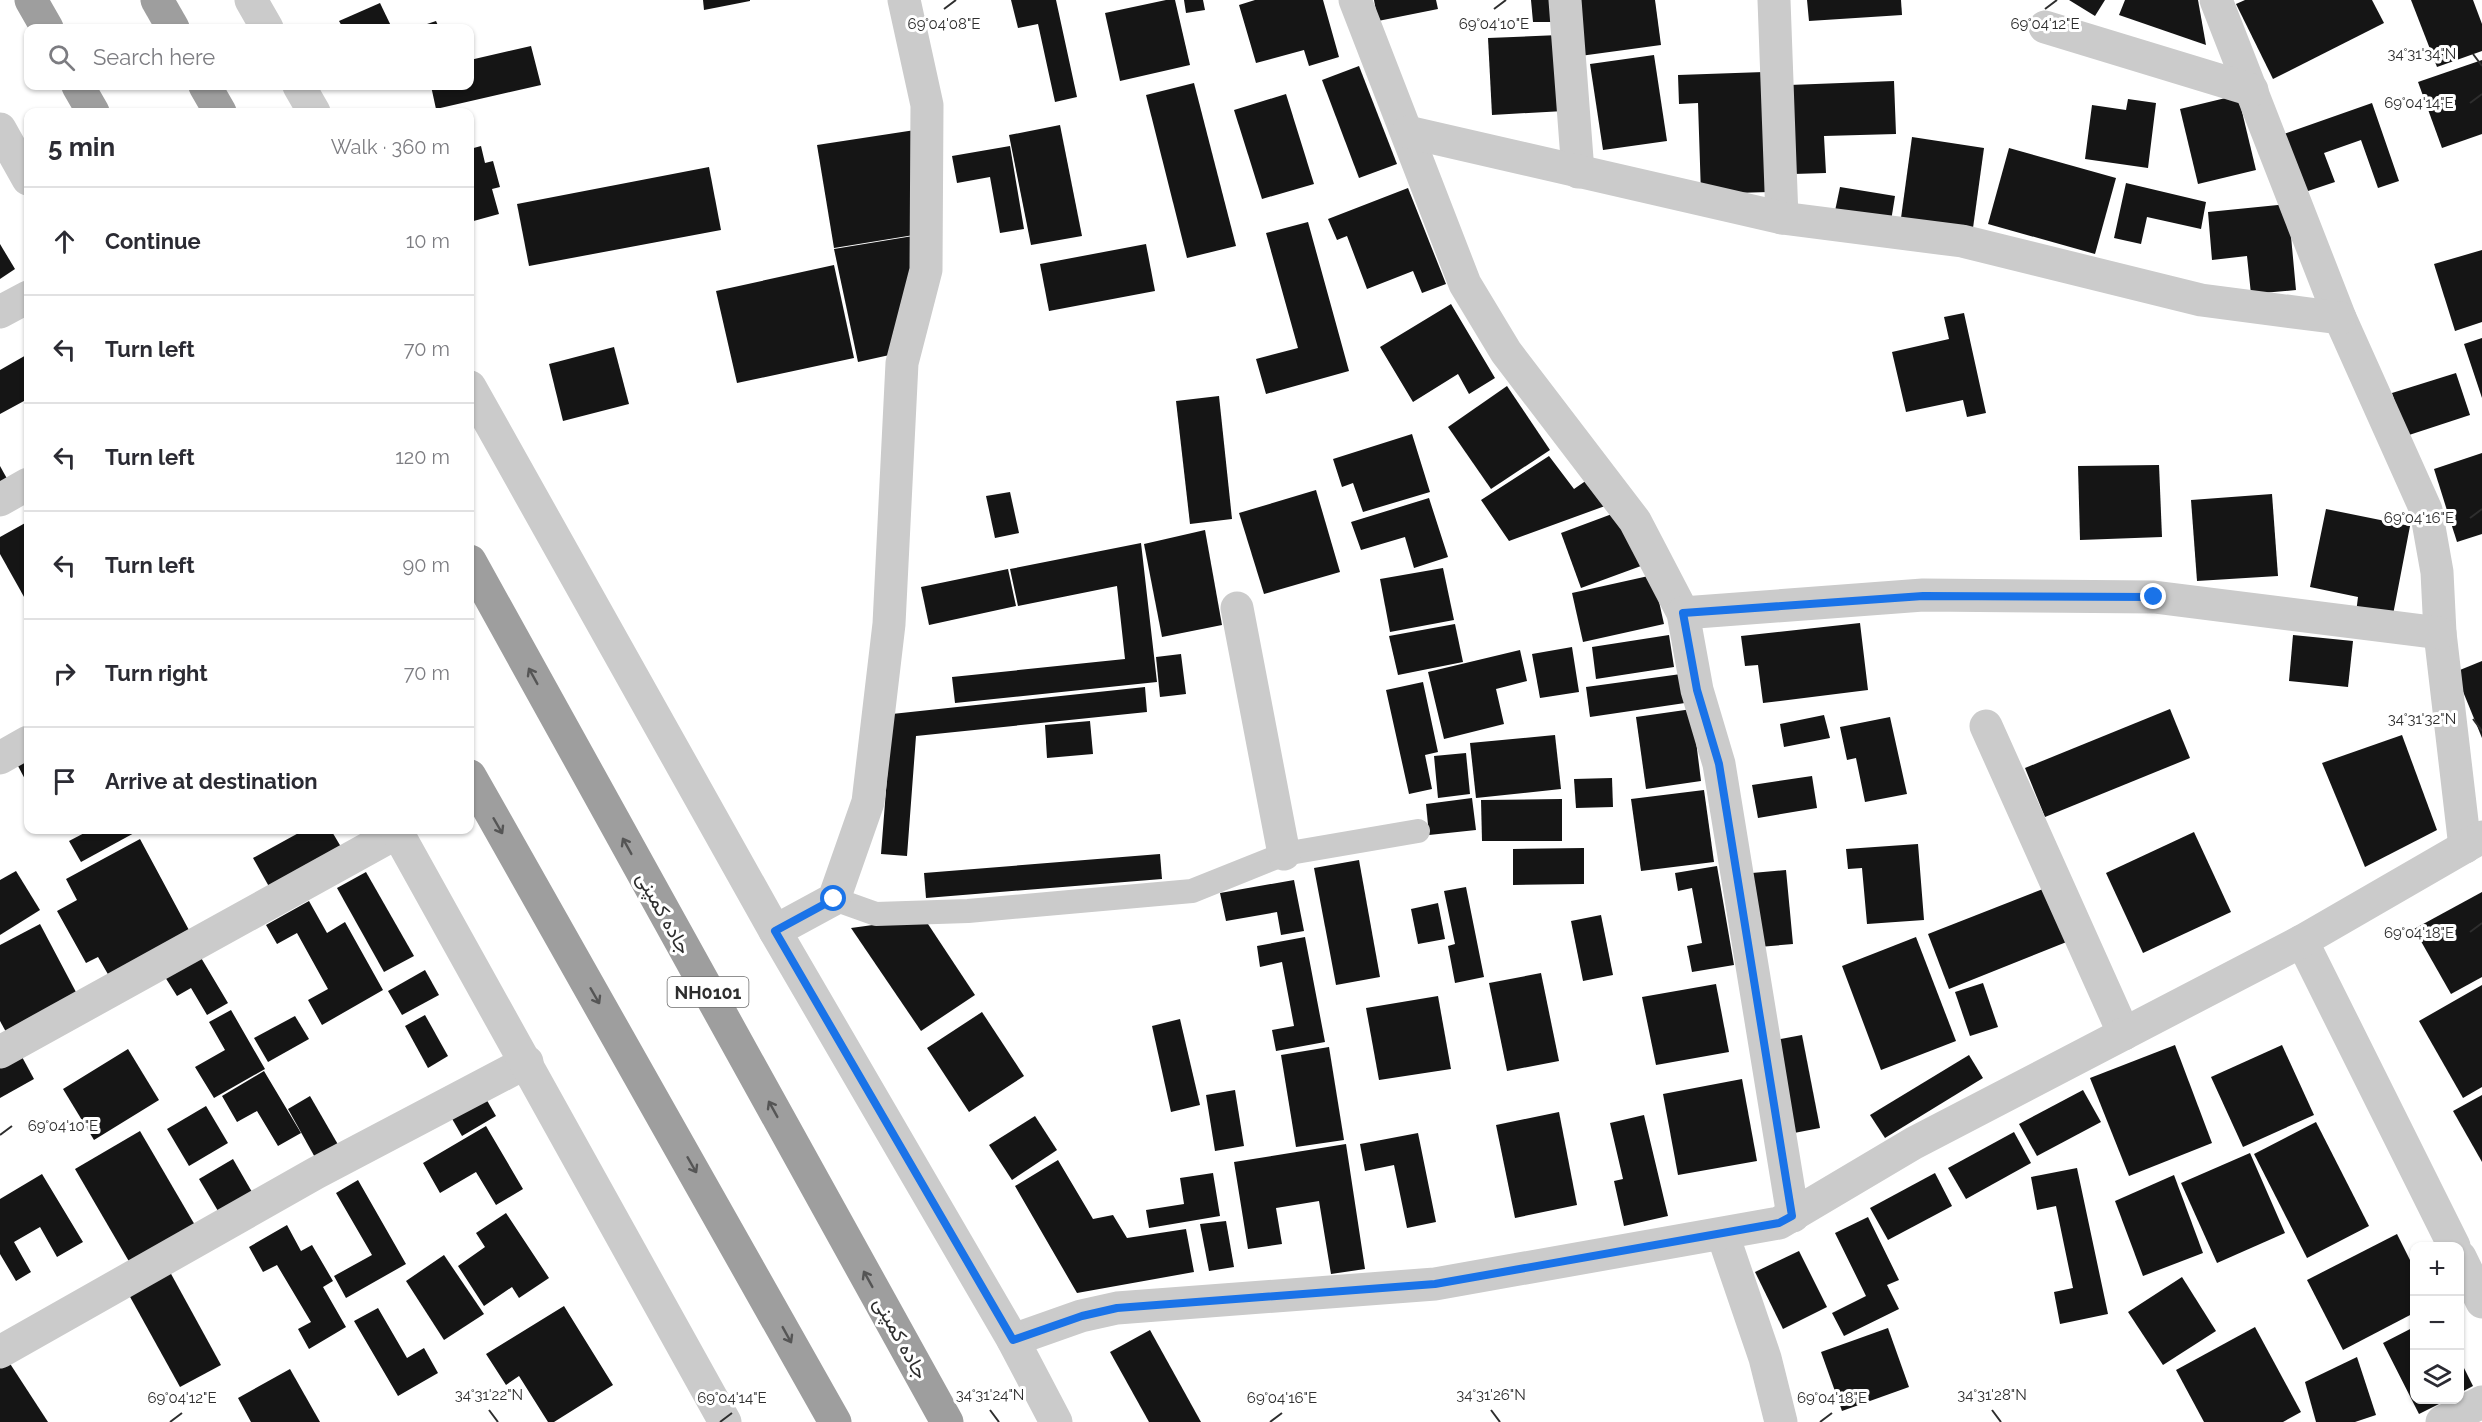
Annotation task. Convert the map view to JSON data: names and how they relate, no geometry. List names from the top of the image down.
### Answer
{
  "streets": {
    "highway": ["جاده کمپنی", "NH0101"]
  },
  "page": {
    "search": "Search here",
    "heading": ["5 min", "Walk · 360 m"],
    "list": [
      ["Continue", "10 m"],
      ["Turn left", "70 m"],
      ["Turn left", "120 m"],
      ["Turn left", "90 m"],
      ["Turn right", "70 m"],
      "Arrive at destination"
    ],
    "map_buttons": ["+", "−"]
  },
  "coordinates": [
    "69°04'08\"E",
    "69°04'10\"E",
    "69°04'12\"E",
    "34°31'34\"N",
    "69°04'14\"E",
    "69°04'16\"E",
    "34°31'32\"N",
    "69°04'18\"E",
    "34°31'22\"N",
    "34°31'24\"N",
    "34°31'26\"N",
    "34°31'28\"N"
  ]
}
